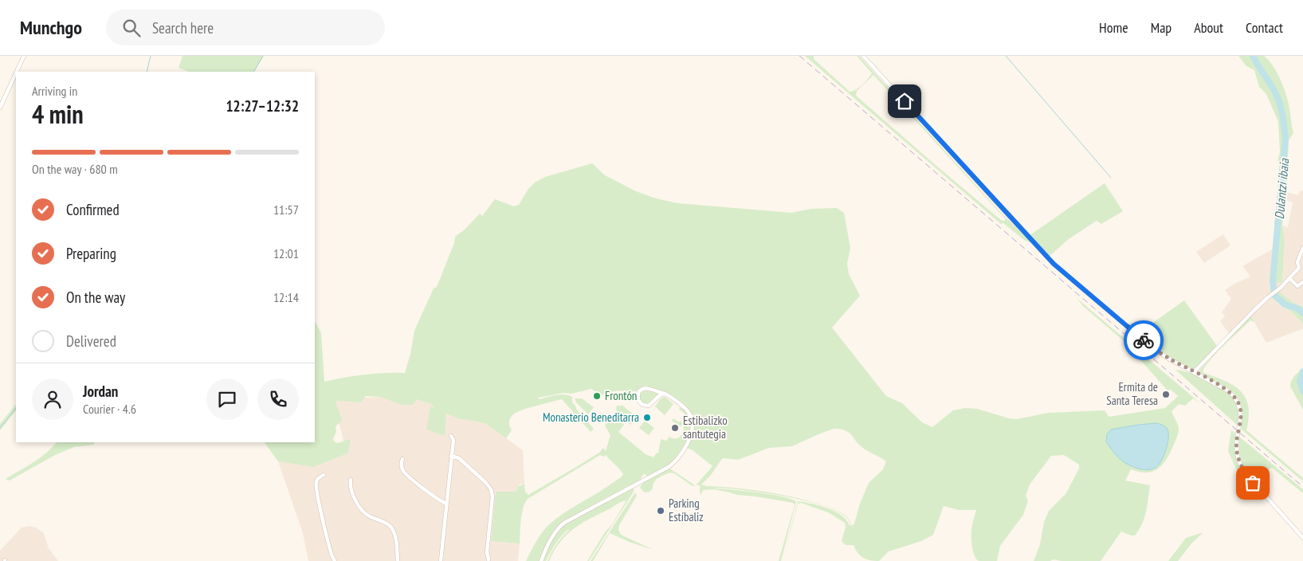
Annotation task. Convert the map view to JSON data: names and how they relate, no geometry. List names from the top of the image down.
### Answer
{
  "water": ["Dulantzi ibaia"],
  "places": [
    "Ermita de Santa Teresa",
    "Frontón",
    "Monasterio Beneditarra",
    "Estibalizko santutegia",
    "Parking Estíbaliz"
  ],
  "page": {
    "header": "Munchgo",
    "search": "Search here",
    "nav": [
      "Home",
      "Map",
      "About",
      "Contact"
    ],
    "heading": ["4 min", "Arriving in", "12:27–12:32"],
    "panel": ["Jordan", "Courier · 4.6"],
    "bar": "On the way · 680 m",
    "list": [
      ["Confirmed", "11:57"],
      ["Preparing", "12:01"],
      ["On the way", "12:14"],
      "Delivered"
    ]
  }
}
